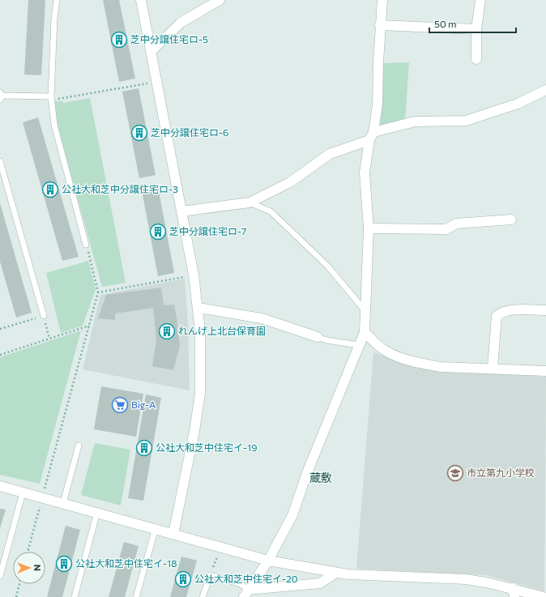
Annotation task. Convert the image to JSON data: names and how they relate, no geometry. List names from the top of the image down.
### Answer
{
  "districts": ["蔵敷"],
  "places": {
    "building": [
      "芝中分譲住宅ロ-5",
      "芝中分譲住宅ロ-6",
      "公社大和芝中分譲住宅ロ-3",
      "芝中分譲住宅ロ-7",
      "れんげ上北台保育園",
      "公社大和芝中住宅イ-19",
      "公社大和芝中住宅イ-18",
      "公社大和芝中住宅イ-20"
    ],
    "supermarket": ["Big-A"],
    "school or university": ["市立第九小学校"]
  },
  "scale_bar": "50 m",
  "north": "right"
}
